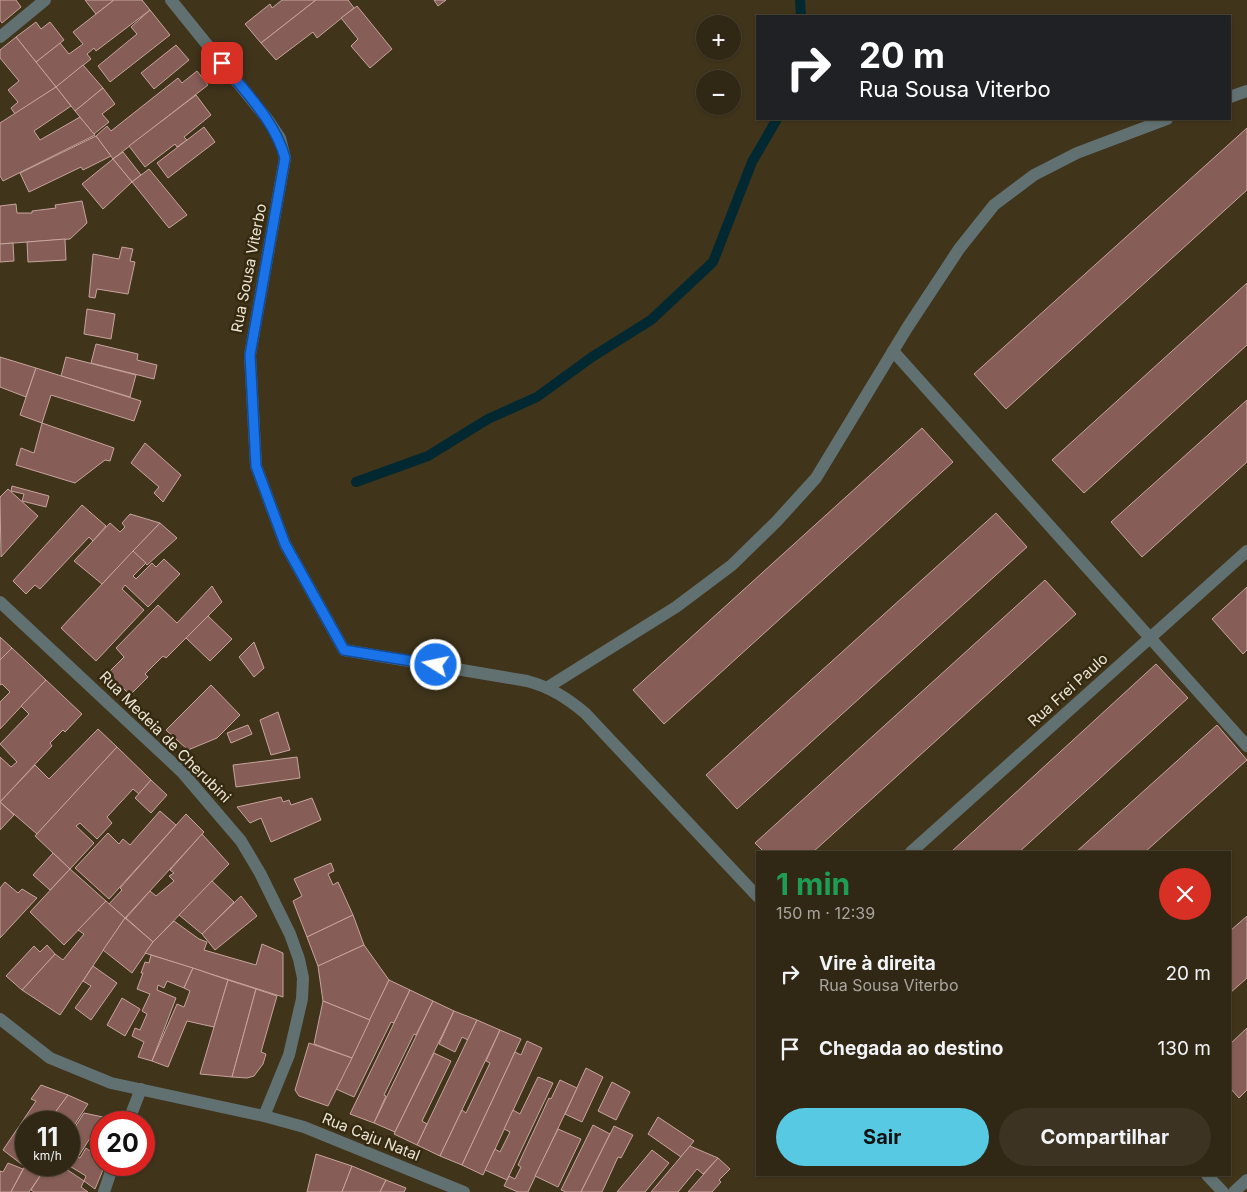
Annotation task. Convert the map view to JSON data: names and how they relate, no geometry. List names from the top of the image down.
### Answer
{
  "streets": {
    "street": [
      "Rua Sousa Viterbo",
      "Rua Frei Paulo",
      "Rua Medeia de Cherubini",
      "Rua Caju Natal"
    ]
  },
  "crossings": [
    ["Rua Medeia de Cherubini", "Rua Caju Natal"]
  ],
  "page": {
    "map_buttons": ["+", "−"],
    "turn": ["20 m", "Rua Sousa Viterbo"],
    "heading": ["1 min", "150 m · 12:39"],
    "list": [
      {
        "name": "Vire à direita",
        "note": "Rua Sousa Viterbo",
        "value": "20 m"
      },
      {
        "name": "Chegada ao destino",
        "value": "130 m"
      }
    ],
    "buttons": ["Sair", "Compartilhar"],
    "speed": "11 km/h",
    "limit": "20"
  }
}
